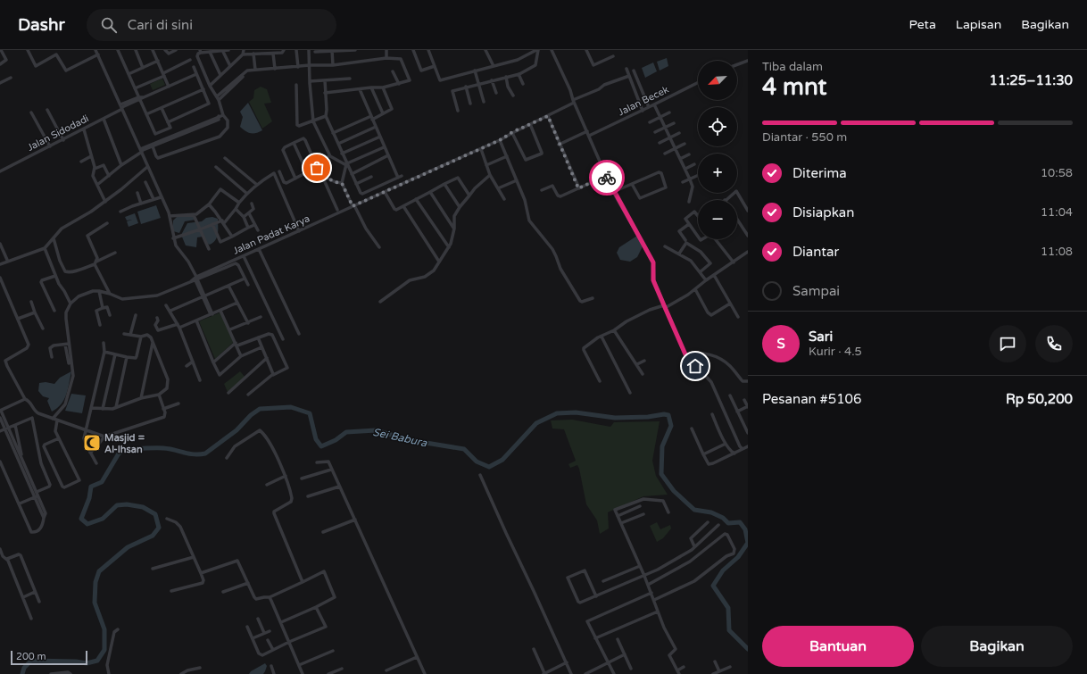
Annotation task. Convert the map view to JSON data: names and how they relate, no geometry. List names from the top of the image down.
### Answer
{
  "streets": {
    "street": ["Jalan Becek", "Jalan Sidodadi", "Jalan Padat Karya"]
  },
  "water": ["Sei Babura"],
  "places": {
    "mosque": ["Masjid = Al-Ihsan"]
  },
  "scale_bar": "200 m",
  "north": "bottom left",
  "page": {
    "header": "Dashr",
    "search": "Cari di sini",
    "nav": ["Peta", "Lapisan", "Bagikan"],
    "heading": ["4 mnt", "Tiba dalam", "11:25–11:30"],
    "panel": [
      "Sari",
      "Kurir · 4.5",
      "Pesanan #5106",
      "Rp 50,200"
    ],
    "map_buttons": ["+", "−"],
    "bar": "Diantar · 550 m",
    "list": [
      ["Diterima", "10:58"],
      ["Disiapkan", "11:04"],
      ["Diantar", "11:08"],
      "Sampai"
    ],
    "round": "S",
    "buttons": ["Bantuan", "Bagikan"],
    "scale": "200 m"
  }
}
